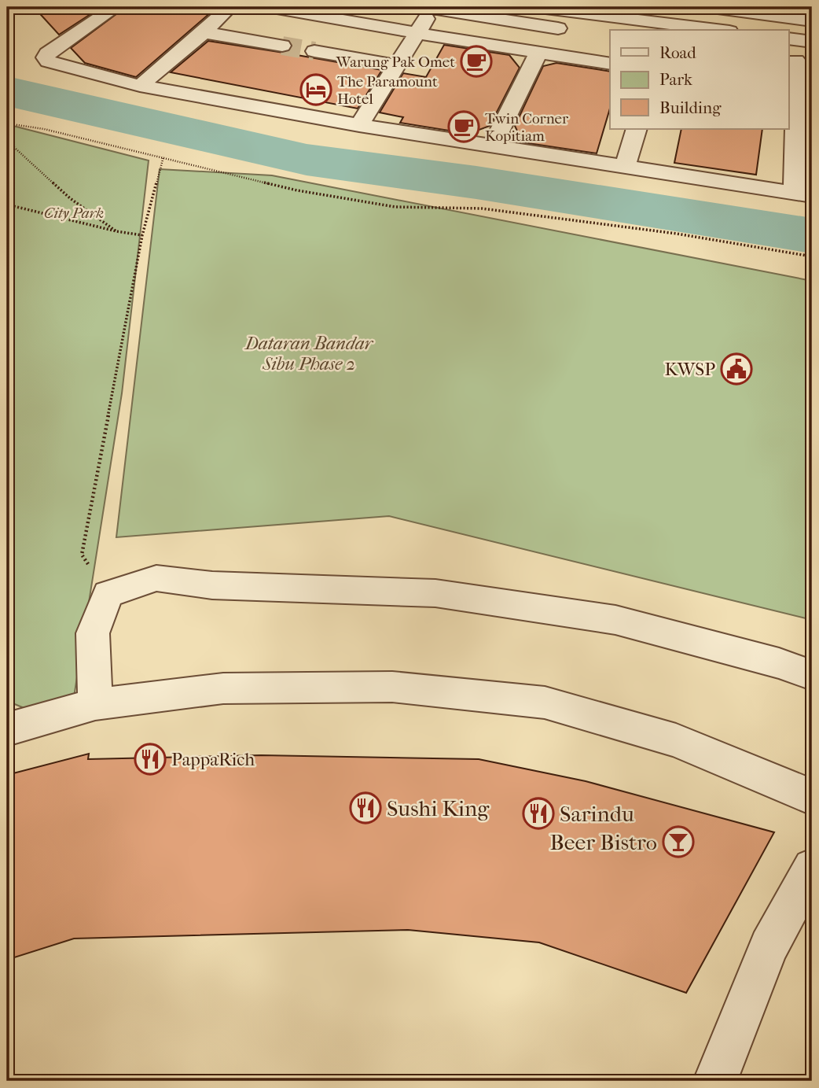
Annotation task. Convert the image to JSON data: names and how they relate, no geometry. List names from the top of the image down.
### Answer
{
  "parks": ["City Park", "Dataran Bandar Sibu Phase 2"],
  "places": {
    "cafe": ["Warung Pak Omet", "Twin Corner Kopitiam"],
    "hotel": ["The Paramount Hotel"],
    "public building": ["KWSP"],
    "restaurant": ["PappaRich", "Sushi King", "Sarindu"],
    "bar": ["Beer Bistro"]
  },
  "legend": ["Road", "Park", "Building"]
}
